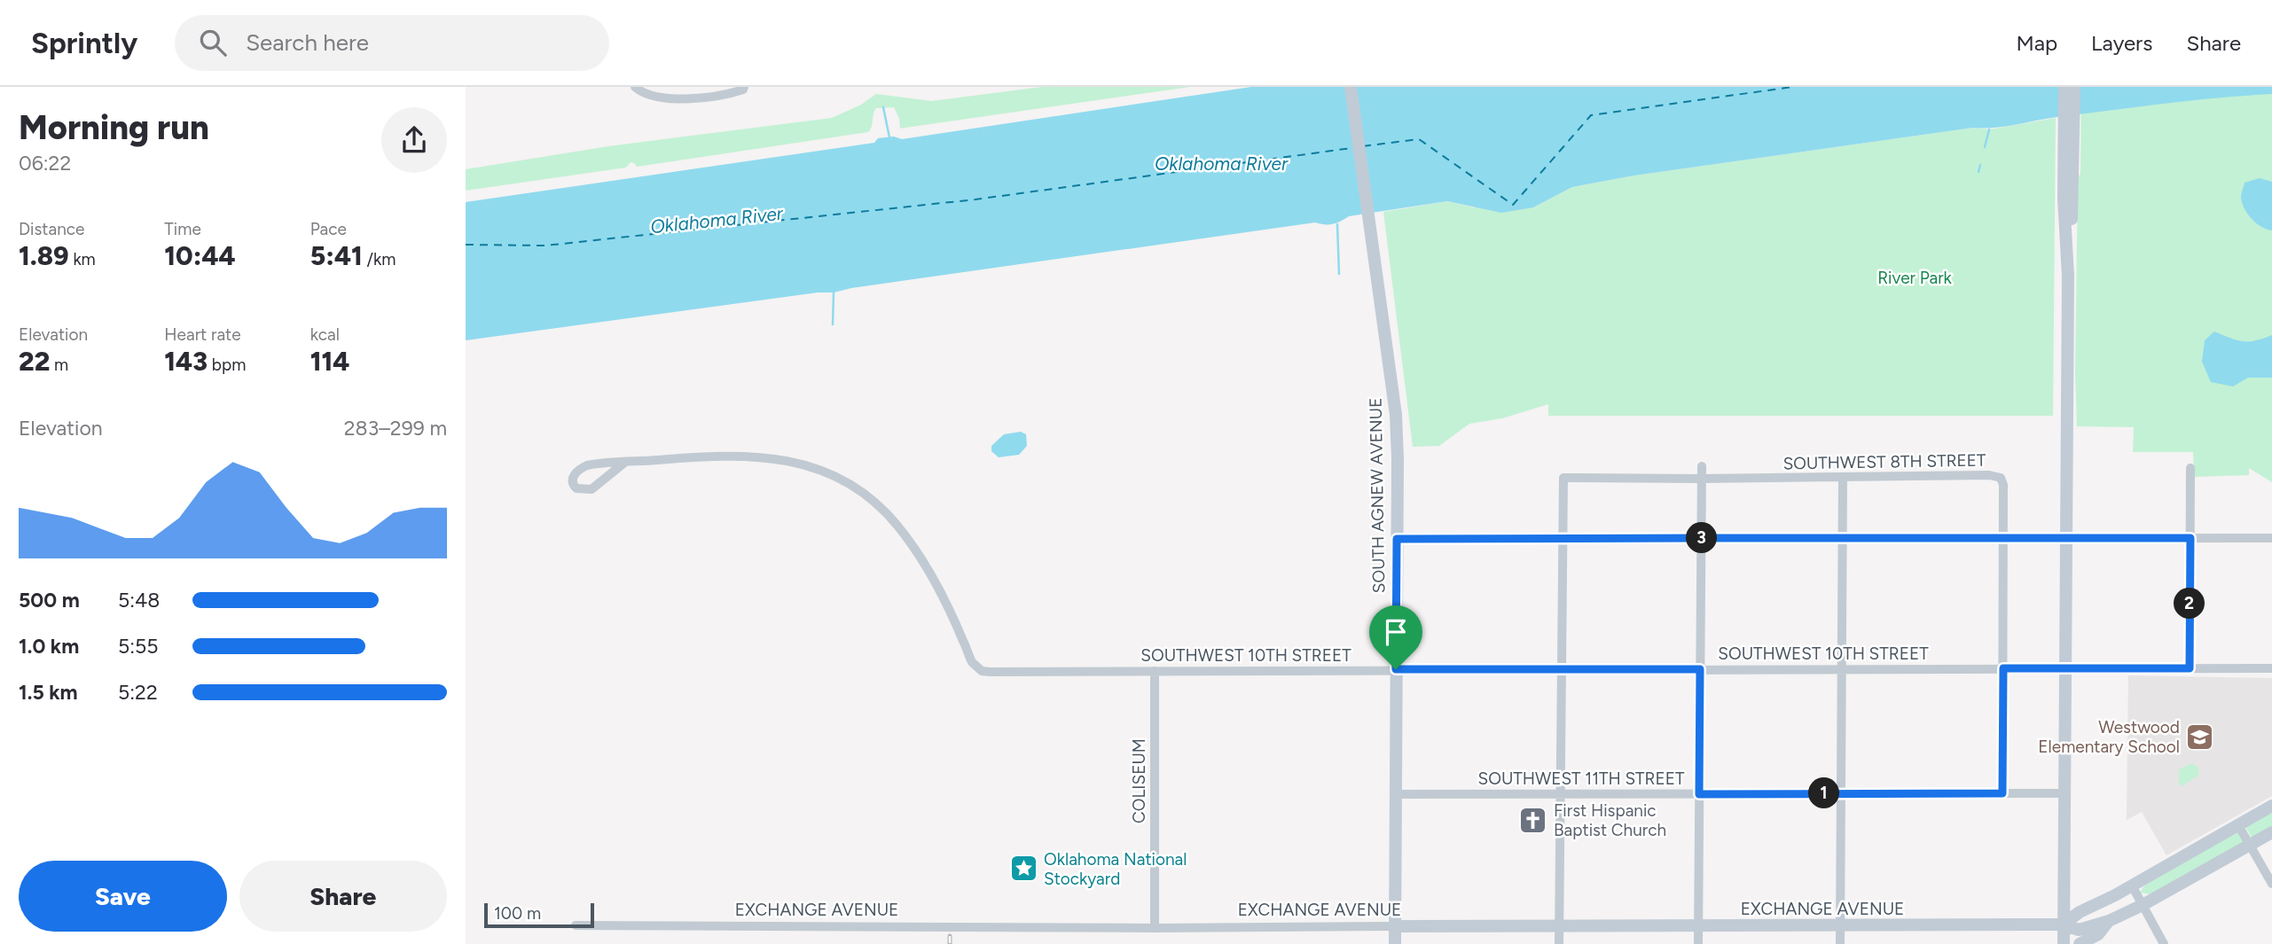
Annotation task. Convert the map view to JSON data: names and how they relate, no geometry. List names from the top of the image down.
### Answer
{
  "streets": {
    "main road": ["SOUTH AGNEW AVENUE", "EXCHANGE AVENUE"],
    "street": [
      "SOUTHWEST 8TH STREET",
      "SOUTHWEST 10TH STREET",
      "SOUTHWEST 11TH STREET",
      "COLISEUM"
    ]
  },
  "crossings": [
    ["SOUTHWEST 8TH STREET", "SOUTHWEST 10TH STREET"],
    ["SOUTHWEST 8TH STREET", "SOUTHWEST 11TH STREET"],
    ["SOUTH AGNEW AVENUE", "SOUTHWEST 10TH STREET"],
    ["SOUTH AGNEW AVENUE", "SOUTHWEST 11TH STREET"],
    ["SOUTH AGNEW AVENUE", "EXCHANGE AVENUE"],
    ["SOUTHWEST 10TH STREET", "COLISEUM"],
    ["COLISEUM", "EXCHANGE AVENUE"]
  ],
  "water": ["Oklahoma River"],
  "parks": ["River Park"],
  "places": {
    "school or university": ["Westwood Elementary School"],
    "church": ["First Hispanic Baptist Church"],
    "place": ["Oklahoma National Stockyard"]
  },
  "scale_bar": "100 m",
  "page": {
    "header": "Sprintly",
    "search": "Search here",
    "nav": ["Map", "Layers", "Share"],
    "heading": ["Morning run", "06:22"],
    "stats": [
      ["Distance", "1.89 km"],
      ["Time", "10:44"],
      ["Pace", "5:41 /km"],
      ["Elevation", "22 m"],
      ["Heart rate", "143 bpm"],
      ["kcal", "114"]
    ],
    "chart": ["Elevation", "283–299 m"],
    "pins": ["3", "2", "1"],
    "list": [
      {
        "name": "500 m",
        "note": "5:48"
      },
      {
        "name": "1.0 km",
        "note": "5:55"
      },
      {
        "name": "1.5 km",
        "note": "5:22"
      }
    ],
    "buttons": ["Save", "Share"],
    "scale": "100 m"
  }
}
